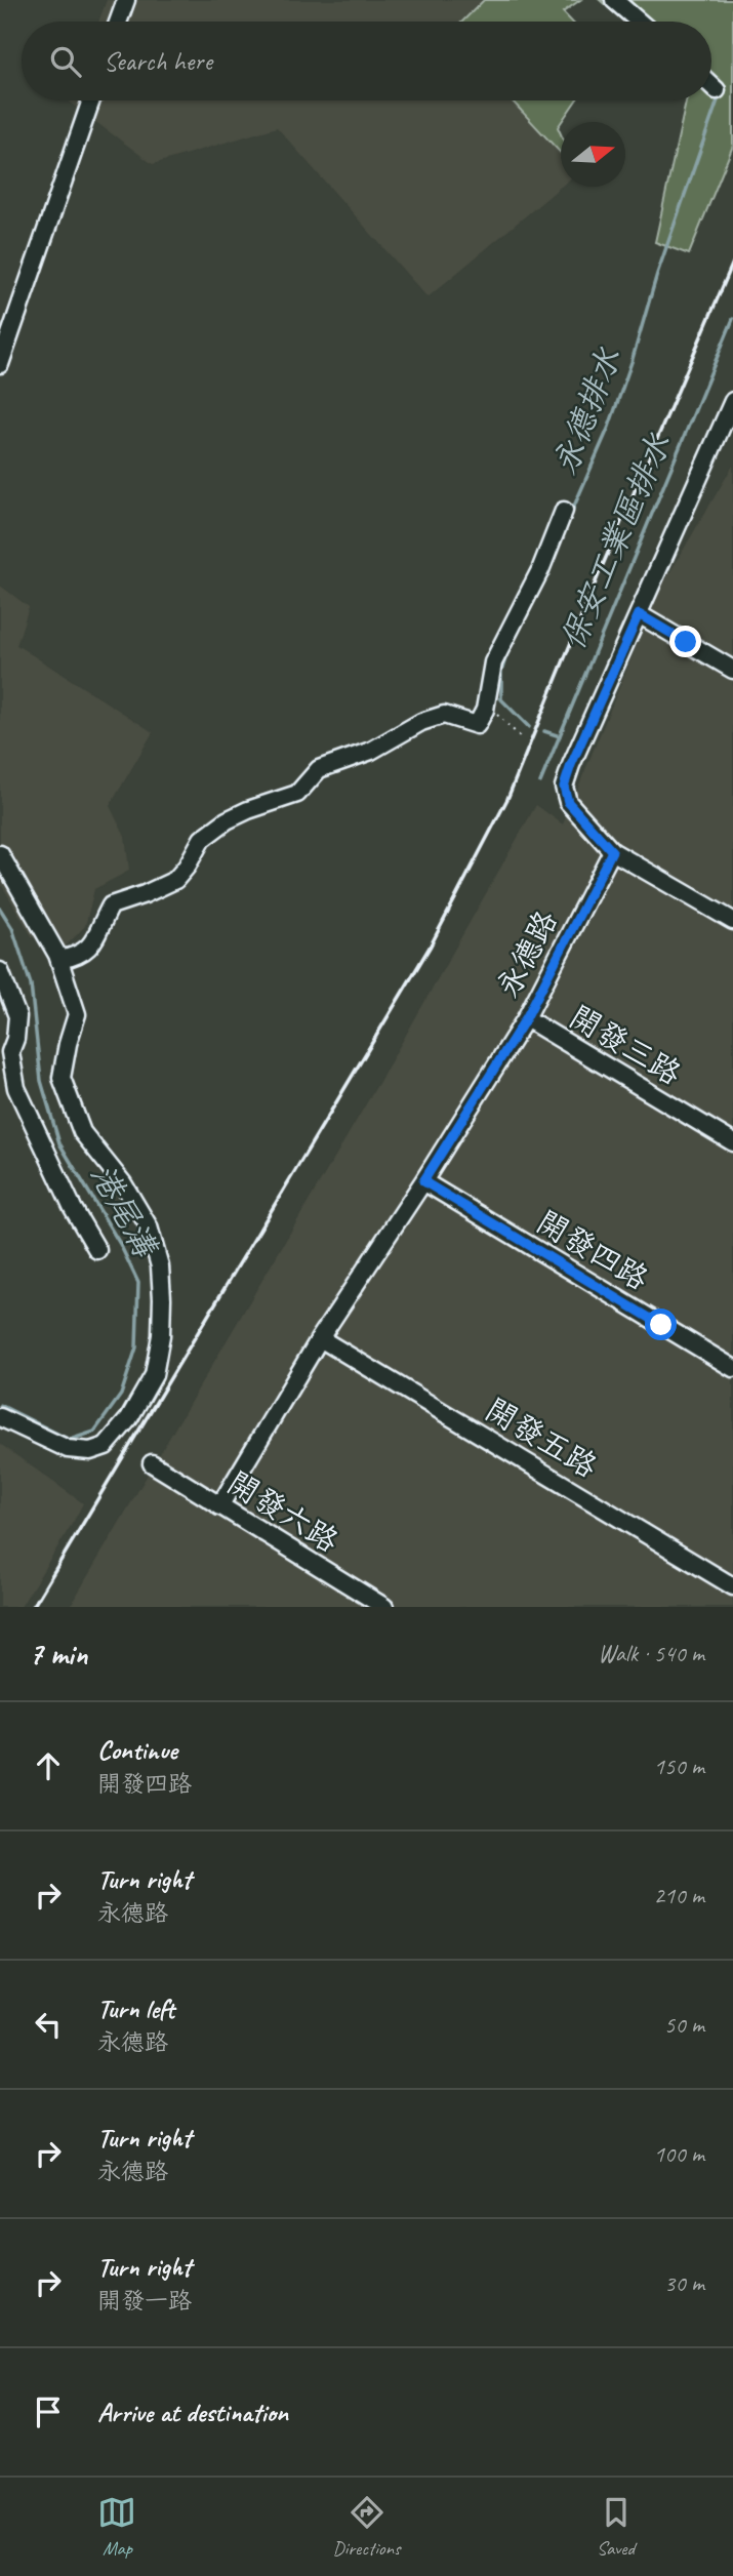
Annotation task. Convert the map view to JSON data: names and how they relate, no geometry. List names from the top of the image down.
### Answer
{
  "streets": {
    "street": [
      "永德路",
      "開發三路",
      "開發四路",
      "開發五路",
      "開發六路"
    ]
  },
  "crossings": [
    ["永德路", "開發三路"],
    ["永德路", "開發四路"],
    ["永德路", "開發五路"],
    ["永德路", "開發六路"]
  ],
  "water": ["永德排水", "保安工業區排水", "港尾溝"],
  "north": "right",
  "page": {
    "search": "Search here",
    "heading": ["7 min", "Walk · 540 m"],
    "list": [
      ["Continue", "開發四路", "150 m"],
      ["Turn right", "永德路", "210 m"],
      ["Turn left", "永德路", "50 m"],
      ["Turn right", "永德路", "100 m"],
      ["Turn right", "開發一路", "30 m"],
      "Arrive at destination"
    ],
    "nav": ["Map", "Directions", "Saved"]
  }
}
